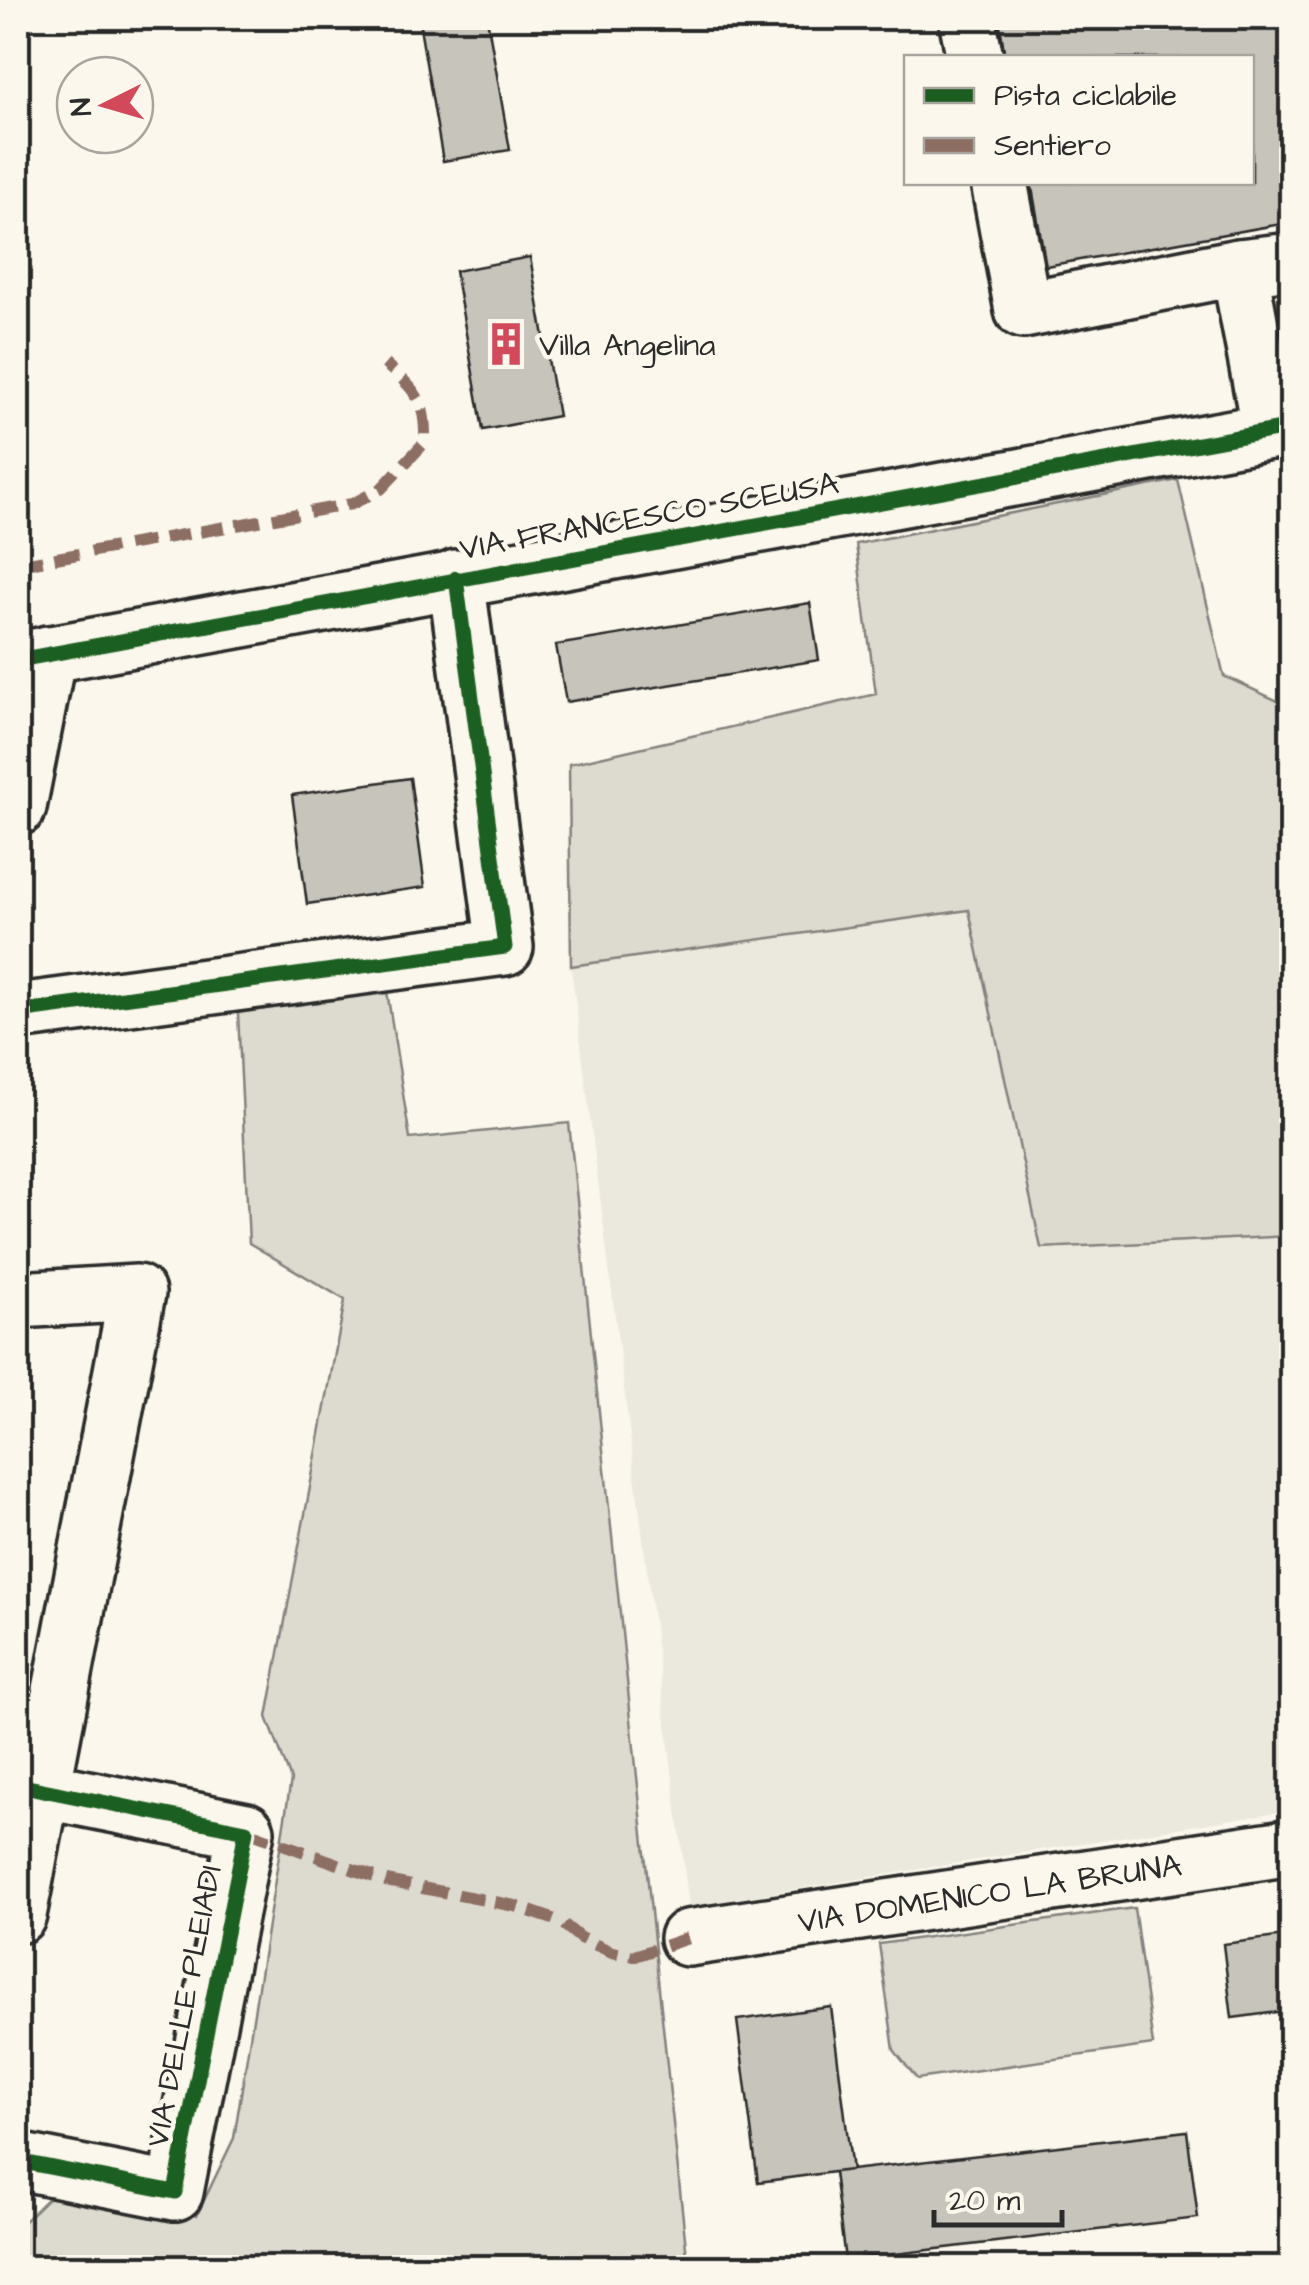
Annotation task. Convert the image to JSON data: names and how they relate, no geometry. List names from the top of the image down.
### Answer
{
  "streets": {
    "street": ["VIA FRANCESCO SCEUSA", "VIA DOMENICO LA BRUNA", "VIA DELLE PLEIADI"]
  },
  "places": {
    "building": ["Villa Angelina"]
  },
  "legend": ["Pista ciclabile", "Sentiero"],
  "scale_bar": "20 m",
  "north": "left"
}
